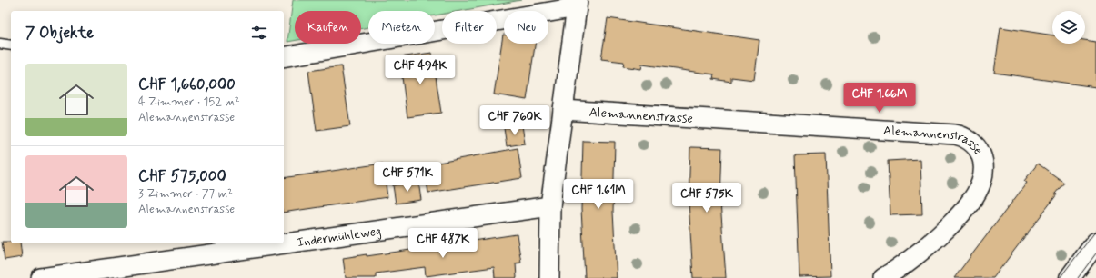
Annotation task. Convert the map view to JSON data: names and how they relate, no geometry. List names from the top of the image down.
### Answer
{
  "streets": {
    "street": ["Alemannenstrasse", "Indermühleweg"]
  },
  "page": {
    "chip": [
      "Kaufen",
      "Mieten",
      "Filter",
      "Neu"
    ],
    "heading": "7 Objekte",
    "price": [
      "CHF 494K",
      "CHF 1.66M",
      "CHF 760K",
      "CHF 571K",
      "CHF 1.61M",
      "CHF 575K",
      "CHF 487K"
    ],
    "list": [
      {
        "name": "CHF 1,660,000",
        "note": "4 Zimmer · 152 m² · Alemannenstrasse"
      },
      {
        "name": "CHF 575,000",
        "note": "3 Zimmer · 77 m² · Alemannenstrasse"
      }
    ]
  }
}
